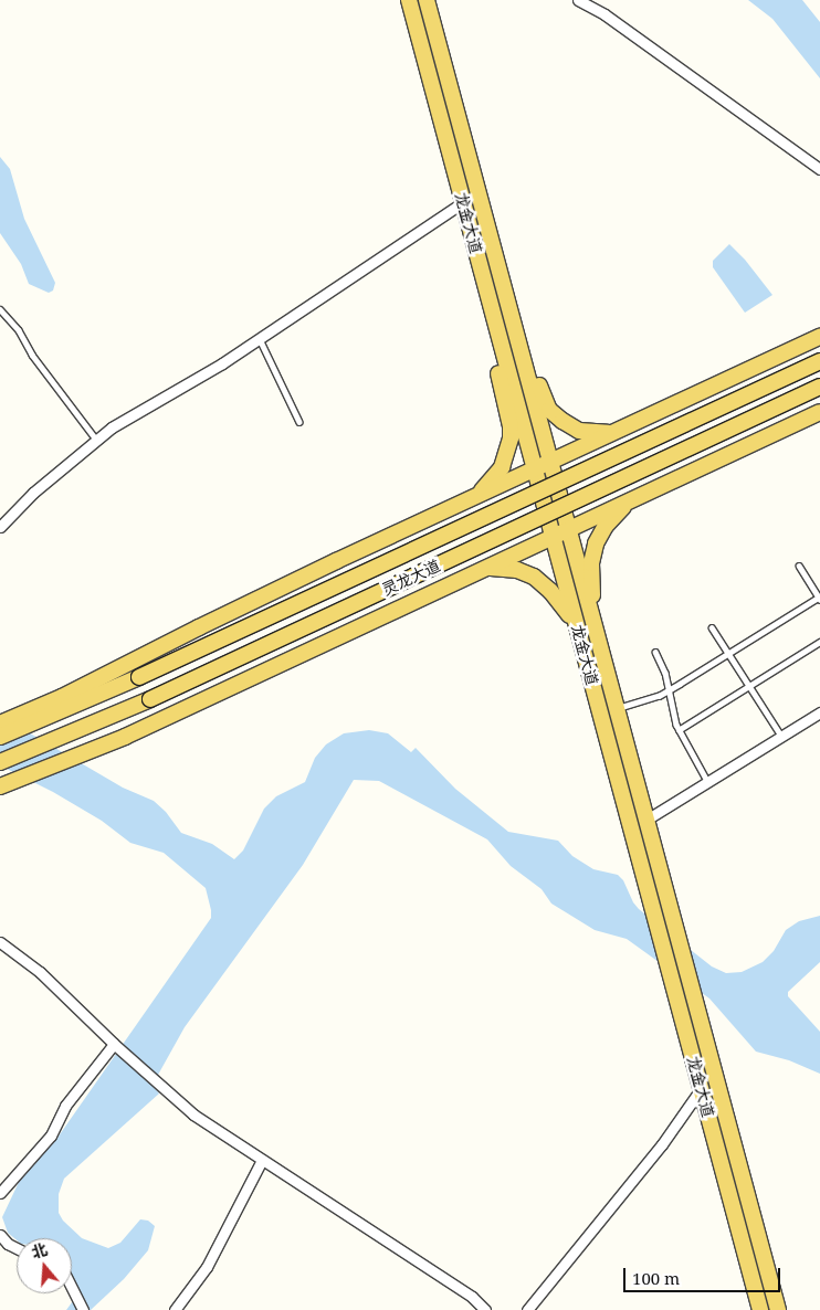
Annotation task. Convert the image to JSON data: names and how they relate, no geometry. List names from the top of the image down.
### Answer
{
  "streets": {
    "main road": ["龙金大道", "灵龙大道"]
  },
  "scale_bar": "100 m",
  "north": "top"
}
